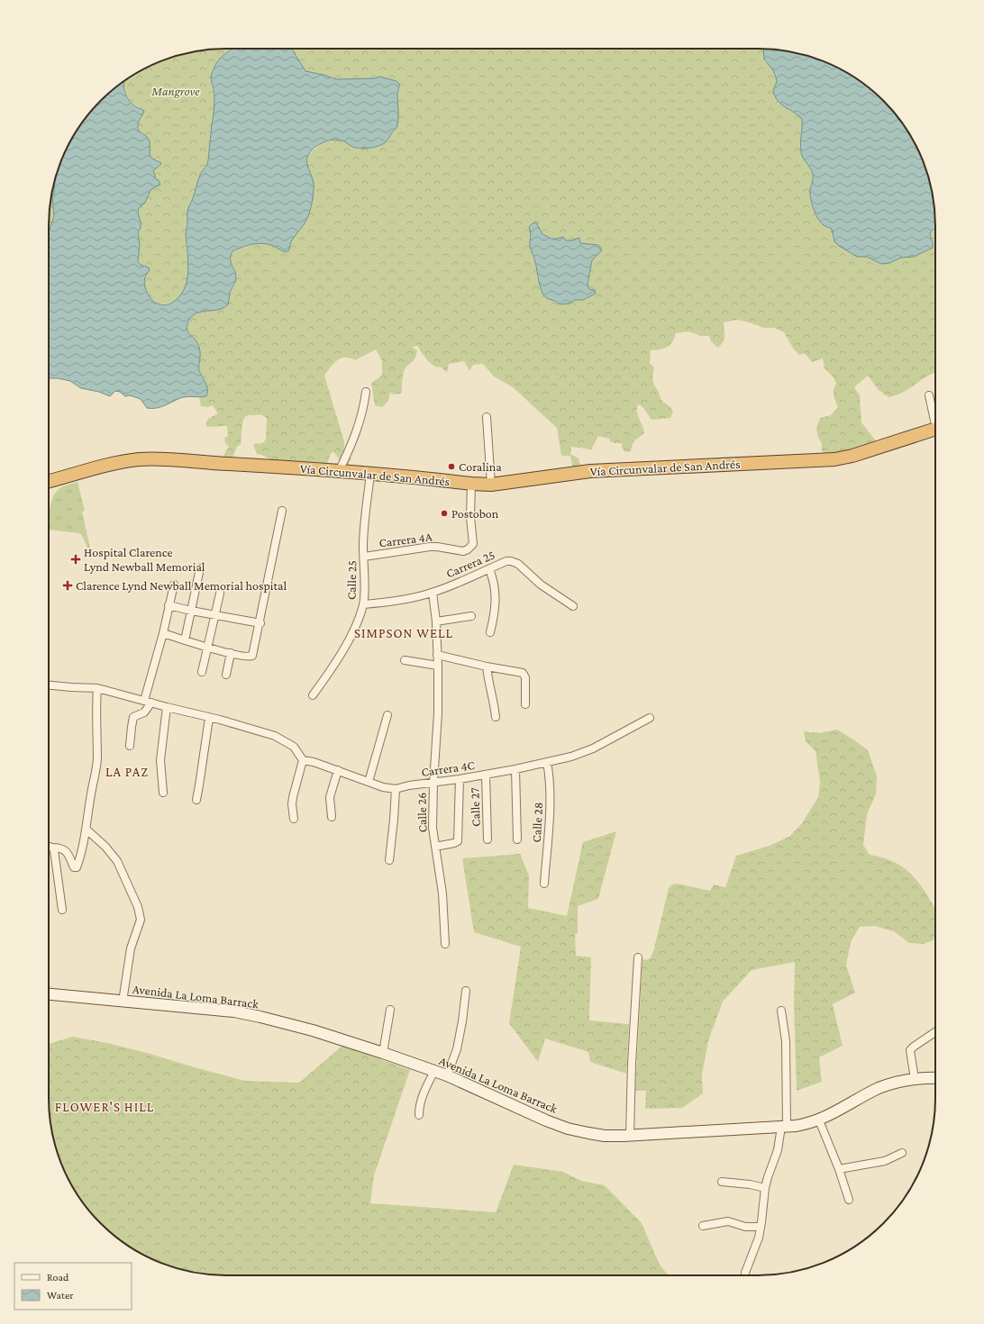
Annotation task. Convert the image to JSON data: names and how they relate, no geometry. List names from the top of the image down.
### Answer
{
  "streets": {
    "highway": ["Vía Circunvalar de San Andrés"],
    "main road": ["Avenida La Loma Barrack"],
    "street": [
      "Carrera 4A",
      "Carrera 25",
      "Calle 25",
      "Carrera 4C",
      "Calle 27",
      "Calle 26",
      "Calle 28"
    ]
  },
  "crossings": [
    ["Vía Circunvalar de San Andrés", "Carrera 4A"],
    ["Vía Circunvalar de San Andrés", "Calle 25"],
    ["Carrera 4A", "Calle 25"],
    ["Carrera 25", "Calle 25"],
    ["Carrera 25", "Calle 26"],
    ["Carrera 4C", "Calle 27"],
    ["Carrera 4C", "Calle 26"],
    ["Carrera 4C", "Calle 28"]
  ],
  "districts": ["SIMPSON WELL", "LA PAZ", "FLOWER'S HILL"],
  "parks": ["Mangrove"],
  "places": {
    "other": ["Coralina", "Postobon"],
    "health": ["Hospital Clarence Lynd Newball Memorial", "Clarence Lynd Newball Memorial hospital"]
  },
  "legend": ["Road", "Water"]
}
